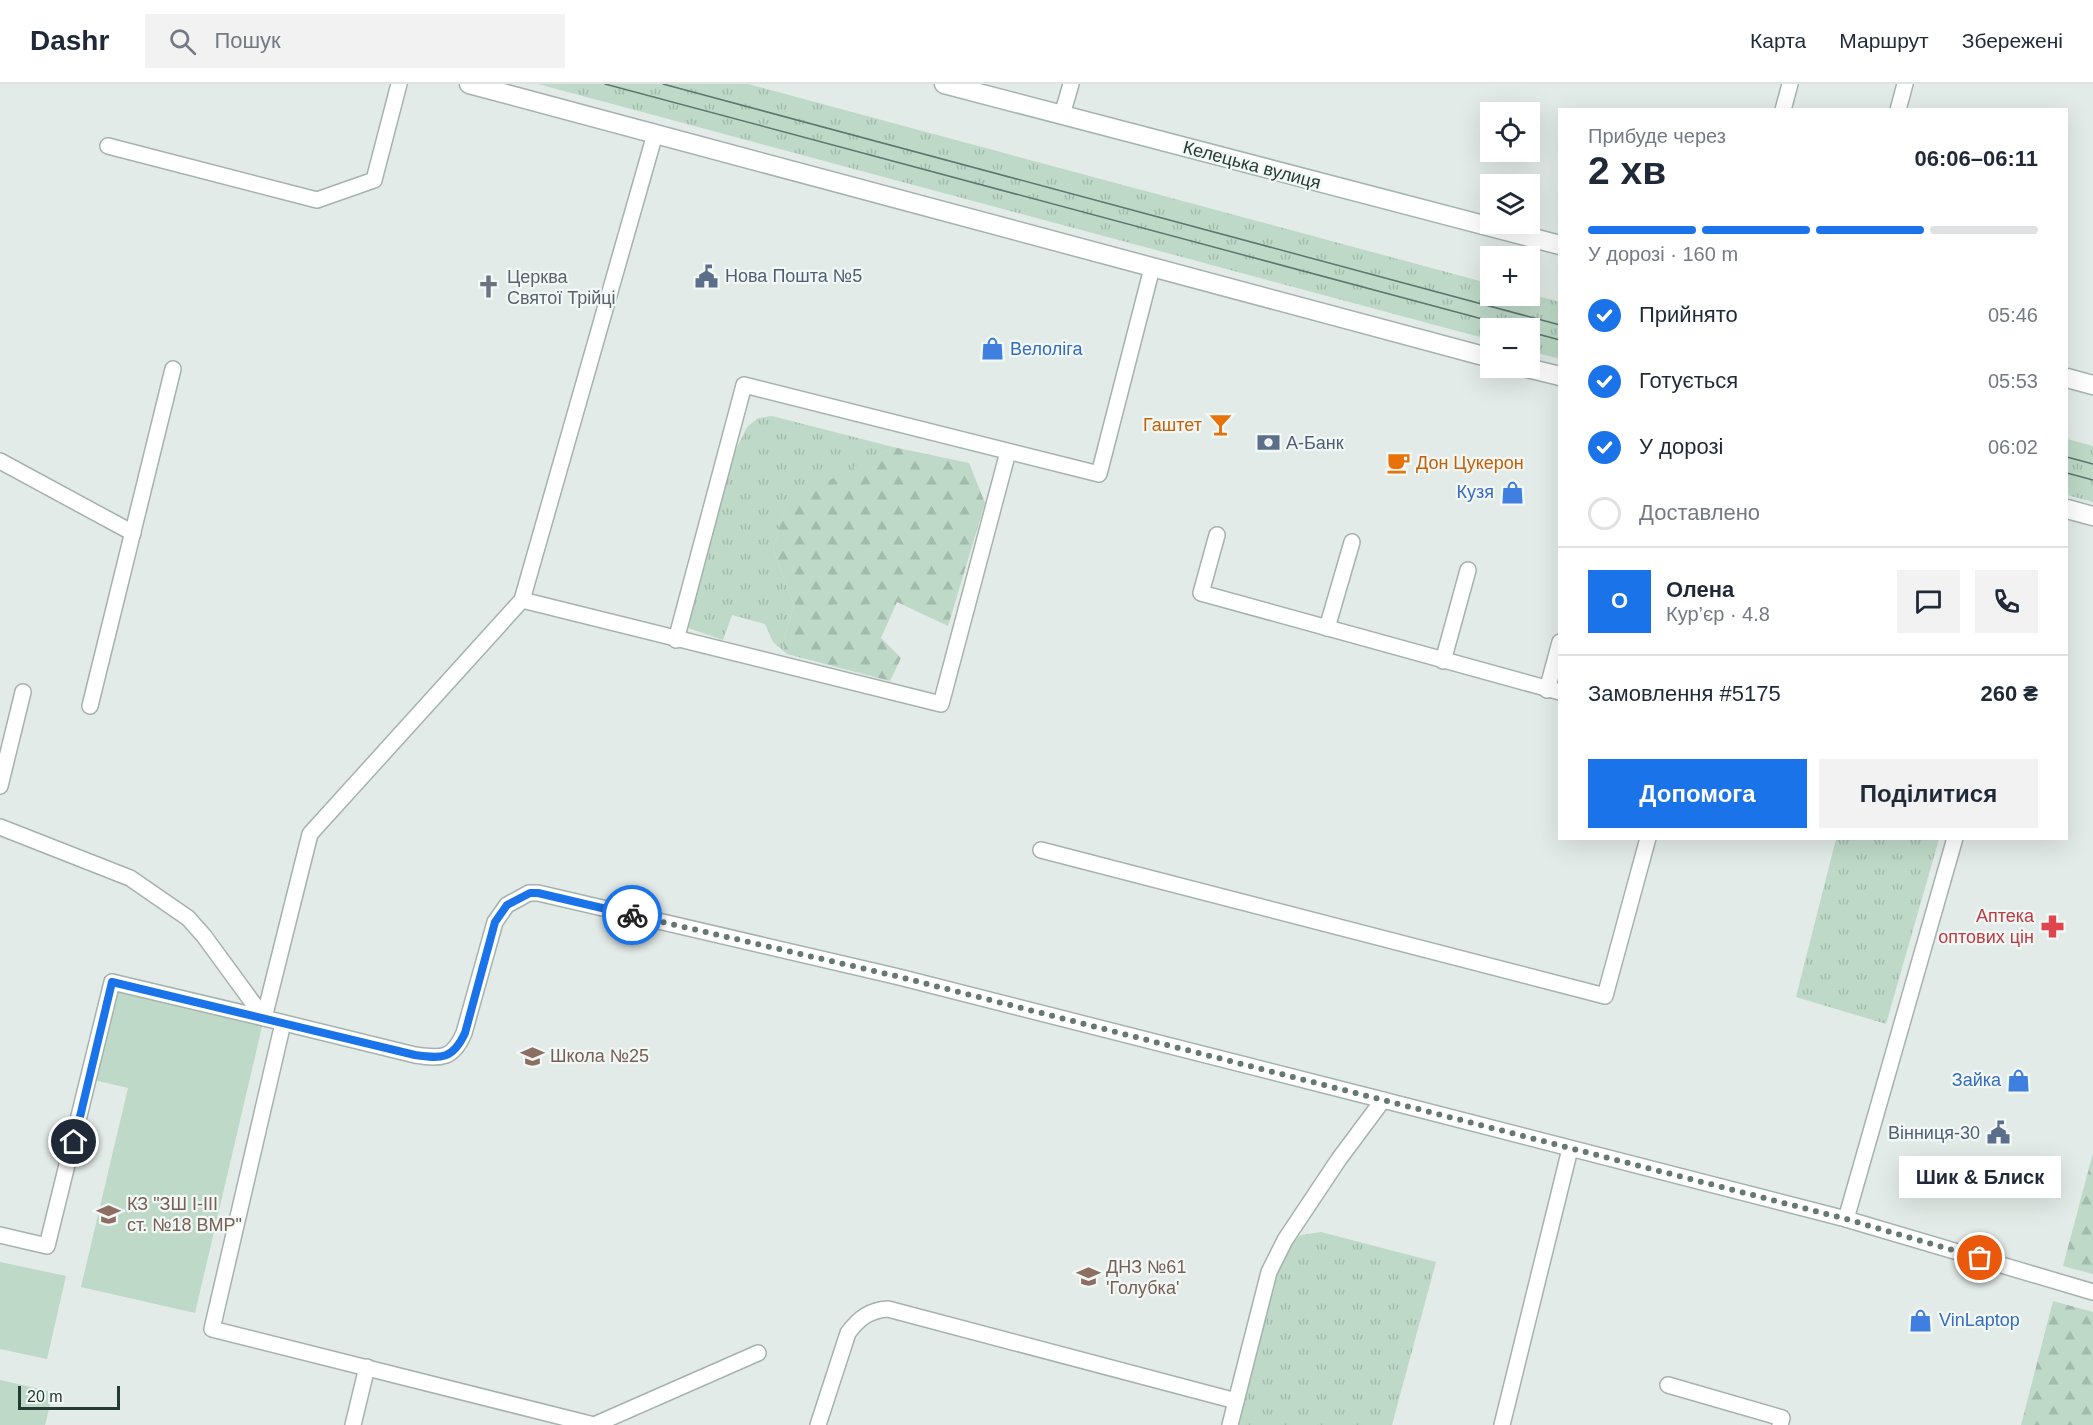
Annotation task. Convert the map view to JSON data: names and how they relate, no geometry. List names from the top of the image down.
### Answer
{
  "streets": {
    "street": ["Келецька вулиця"]
  },
  "places": {
    "public building": ["Нова Пошта №5", "Вінниця-30"],
    "church": ["Церква Святої Трійці"],
    "shop": [
      "Велоліга",
      "Кузя",
      "Зайка",
      "VinLaptop"
    ],
    "bar": ["Гаштет"],
    "bank": ["А-Банк"],
    "cafe": ["Дон Цукерон"],
    "pharmacy": ["Аптека оптових цін"],
    "school or university": ["Школа №25", "КЗ \"ЗШ І-ІІІ ст. №18 ВМР\"", "ДНЗ №61 'Голубка'"],
    "other": ["Шик & Блиск"]
  },
  "scale_bar": "20 m",
  "page": {
    "header": "Dashr",
    "search": "Пошук",
    "nav": ["Карта", "Маршрут", "Збережені"],
    "map_buttons": ["+", "−"],
    "heading": ["2 хв", "Прибуде через", "06:06–06:11"],
    "panel": [
      "Олена",
      "Кур’єр · 4.8",
      "Замовлення #5175",
      "260 ₴"
    ],
    "bar": "У дорозі · 160 m",
    "list": [
      ["Прийнято", "05:46"],
      ["Готується", "05:53"],
      ["У дорозі", "06:02"],
      "Доставлено"
    ],
    "round": "О",
    "buttons": ["Допомога", "Поділитися"],
    "bubble": "Шик & Блиск",
    "scale": "20 m"
  }
}
